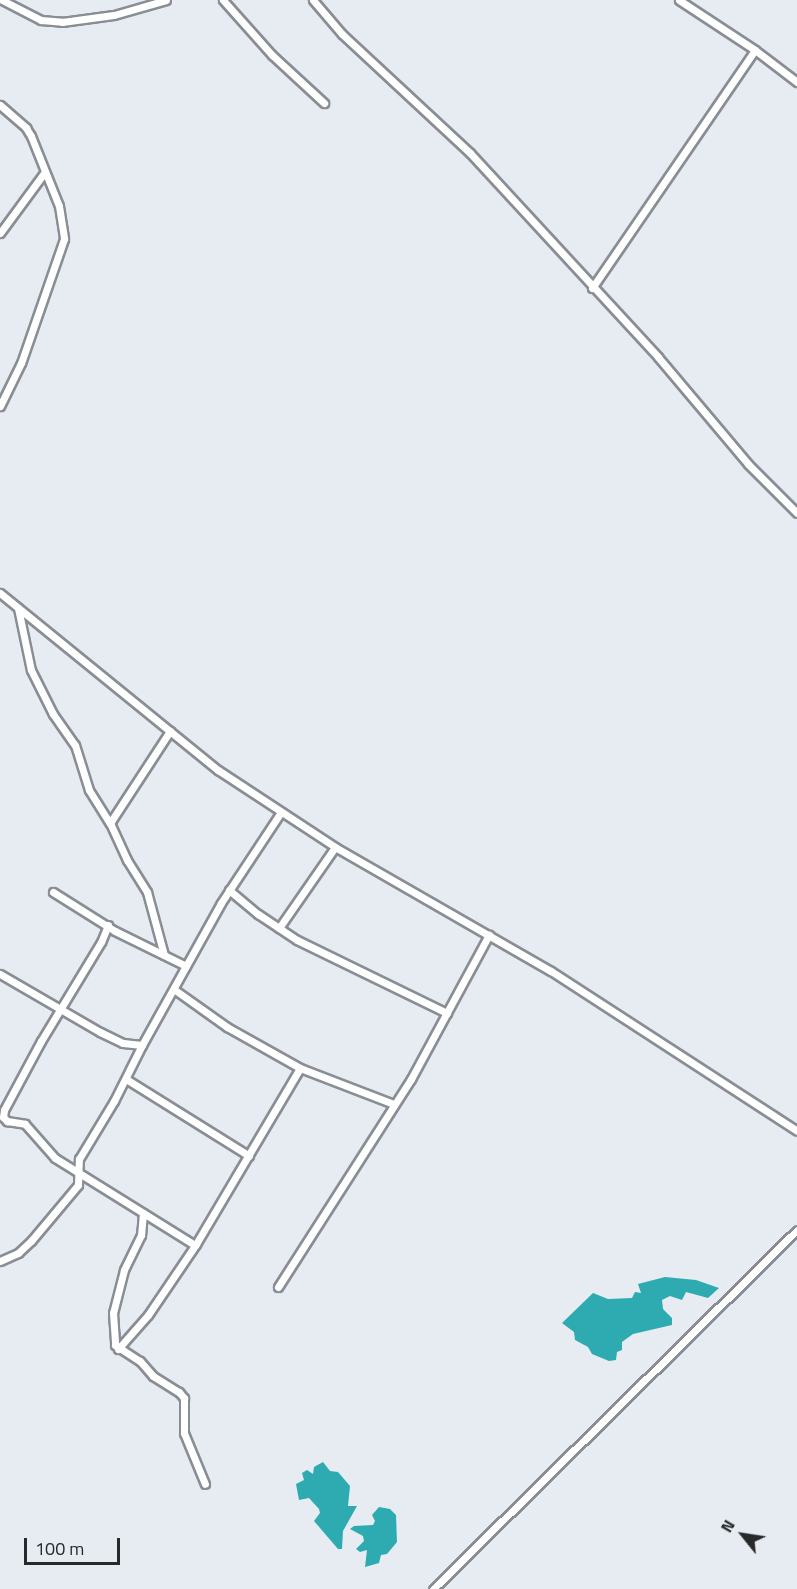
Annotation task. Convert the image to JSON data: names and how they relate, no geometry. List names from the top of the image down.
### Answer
{
  "scale_bar": "100 m",
  "north": "top left"
}
